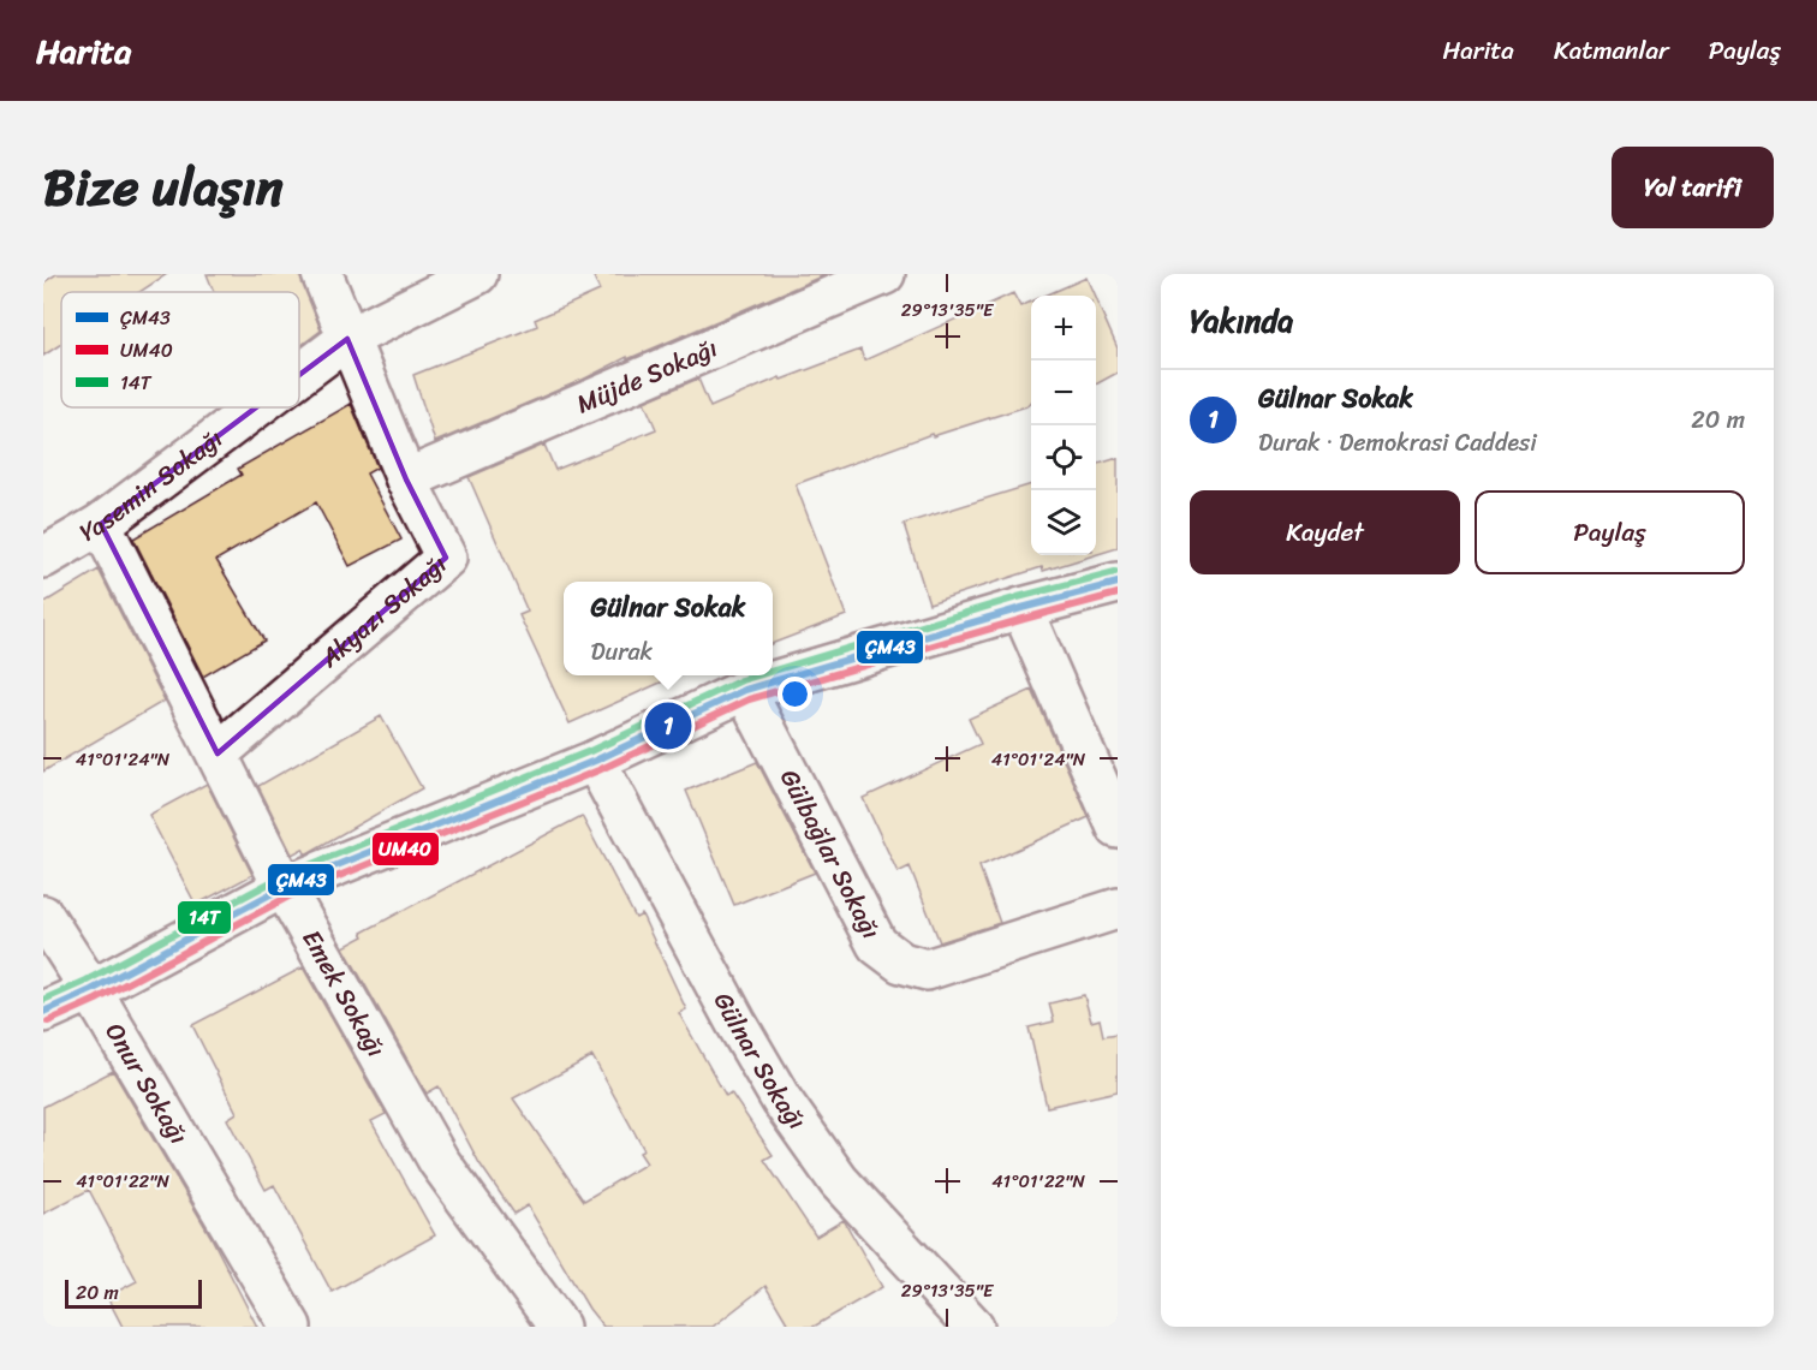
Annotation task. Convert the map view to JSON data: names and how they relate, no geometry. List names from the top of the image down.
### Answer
{
  "streets": {
    "street": [
      "Müjde Sokağı",
      "Yasemin Sokağı",
      "Akyazı Sokağı",
      "Gülbağlar Sokağı",
      "Emek Sokağı",
      "Gülnar Sokağı",
      "Onur Sokağı"
    ]
  },
  "crossings": [
    ["Müjde Sokağı", "Akyazı Sokağı"],
    ["Yasemin Sokağı", "Akyazı Sokağı"],
    ["Yasemin Sokağı", "Emek Sokağı"],
    ["Akyazı Sokağı", "Emek Sokağı"]
  ],
  "lines": ["transit line 14T", "transit line ÇM43", "transit line UM40"],
  "legend": ["ÇM43", "UM40", "14T"],
  "scale_bar": "20 m",
  "page": {
    "header": "Harita",
    "nav": ["Harita", "Katmanlar", "Paylaş"],
    "title": "Bize ulaşın",
    "buttons": [
      "Yol tarifi",
      ["Kaydet", "Paylaş"]
    ],
    "heading": "Yakında",
    "map_buttons": ["+", "−"],
    "list": [
      {
        "mark": "1",
        "name": "Gülnar Sokak",
        "note": "Durak · Demokrasi Caddesi",
        "value": "20 m"
      }
    ],
    "popup": ["Gülnar Sokak", "Durak"],
    "pins": "1",
    "scale": "20 m"
  },
  "coordinates": ["29°13'35\"E", "41°01'24\"N", "41°01'22\"N"]
}
